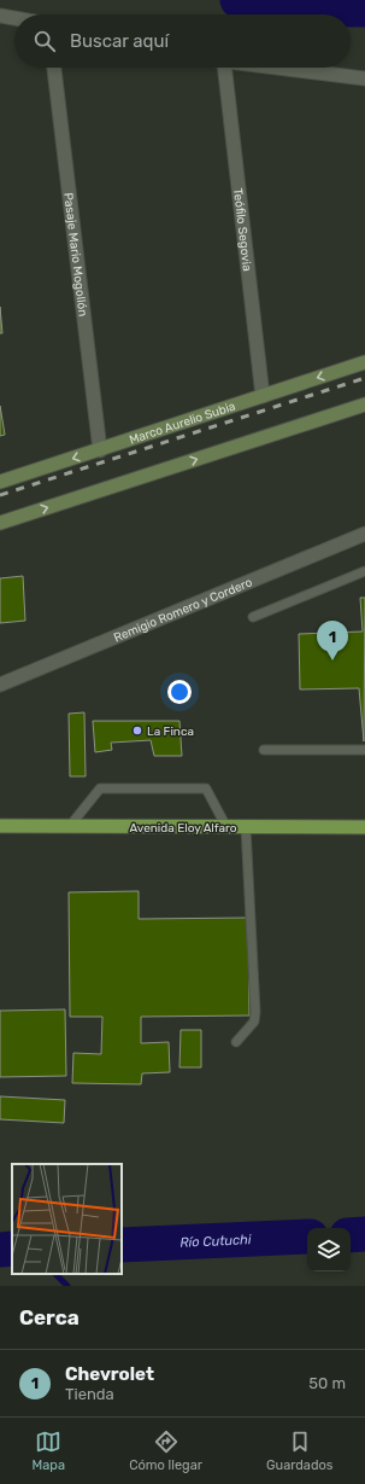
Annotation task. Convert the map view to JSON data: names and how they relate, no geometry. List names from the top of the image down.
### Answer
{
  "streets": {
    "main road": ["Marco Aurelio Subia", "Avenida Eloy Alfaro"],
    "street": ["Teófilo Segovia", "Pasaje Mario Mogollón", "Remigio Romero y Cordero"]
  },
  "crossings": [
    ["Teófilo Segovia", "Marco Aurelio Subia"],
    ["Pasaje Mario Mogollón", "Marco Aurelio Subia"]
  ],
  "water": ["Río Cutuchi"],
  "places": ["La Finca"],
  "page": {
    "search": "Buscar aquí",
    "pins": "1",
    "heading": "Cerca",
    "list": [
      {
        "mark": "1",
        "name": "Chevrolet",
        "note": "Tienda",
        "value": "50 m"
      }
    ],
    "nav": ["Mapa", "Cómo llegar", "Guardados"]
  }
}
